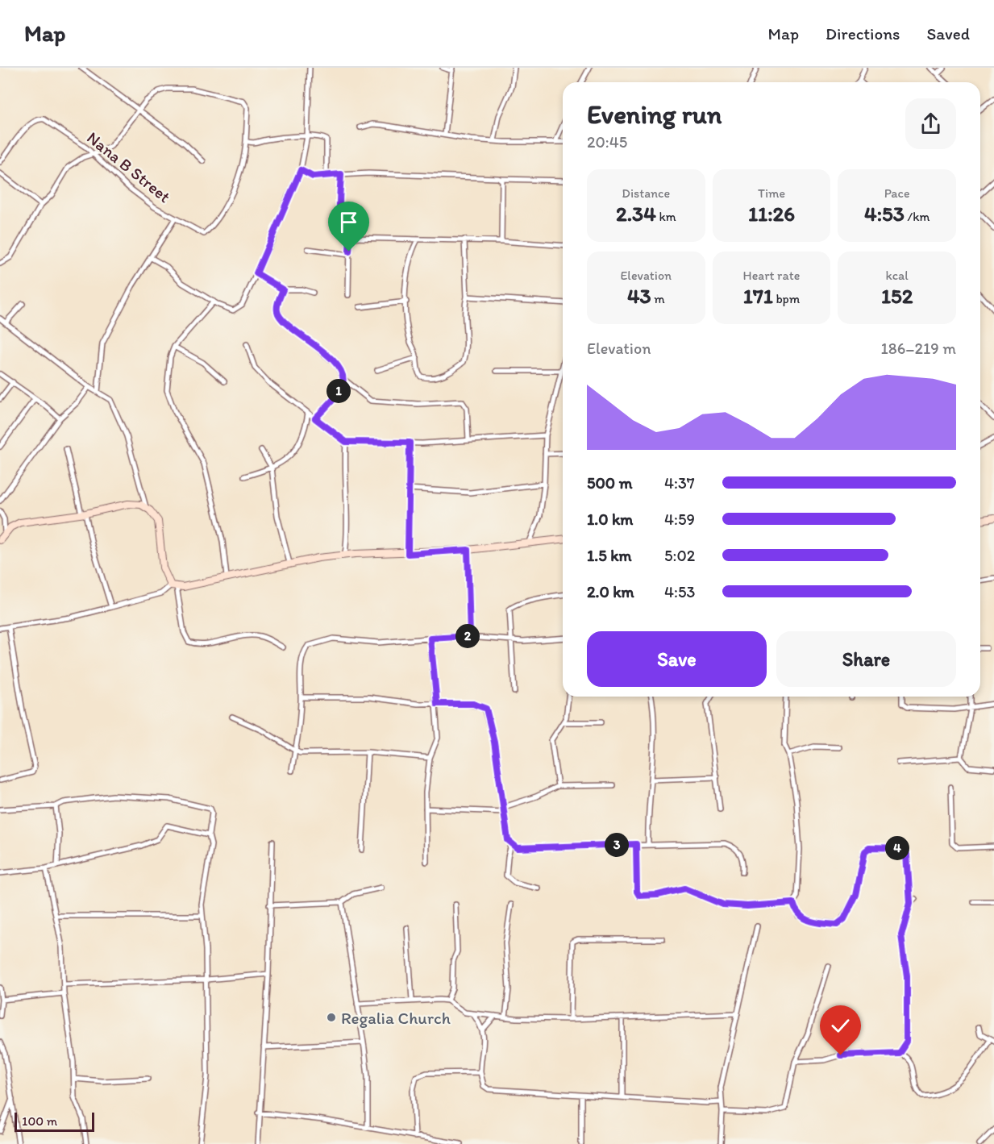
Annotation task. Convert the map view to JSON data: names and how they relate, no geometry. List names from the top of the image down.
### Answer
{
  "streets": {
    "street": ["Nana B Street"]
  },
  "places": ["Regalia Church"],
  "scale_bar": "100 m",
  "page": {
    "header": "Map",
    "nav": ["Map", "Directions", "Saved"],
    "heading": ["Evening run", "20:45"],
    "stats": [
      ["Distance", "2.34 km"],
      ["Time", "11:26"],
      ["Pace", "4:53 /km"],
      ["Elevation", "43 m"],
      ["Heart rate", "171 bpm"],
      ["kcal", "152"]
    ],
    "chart": ["Elevation", "186–219 m"],
    "pins": [
      "1",
      "2",
      "3",
      "4"
    ],
    "list": [
      {
        "name": "500 m",
        "note": "4:37"
      },
      {
        "name": "1.0 km",
        "note": "4:59"
      },
      {
        "name": "1.5 km",
        "note": "5:02"
      },
      {
        "name": "2.0 km",
        "note": "4:53"
      }
    ],
    "buttons": ["Save", "Share"],
    "scale": "100 m"
  }
}
